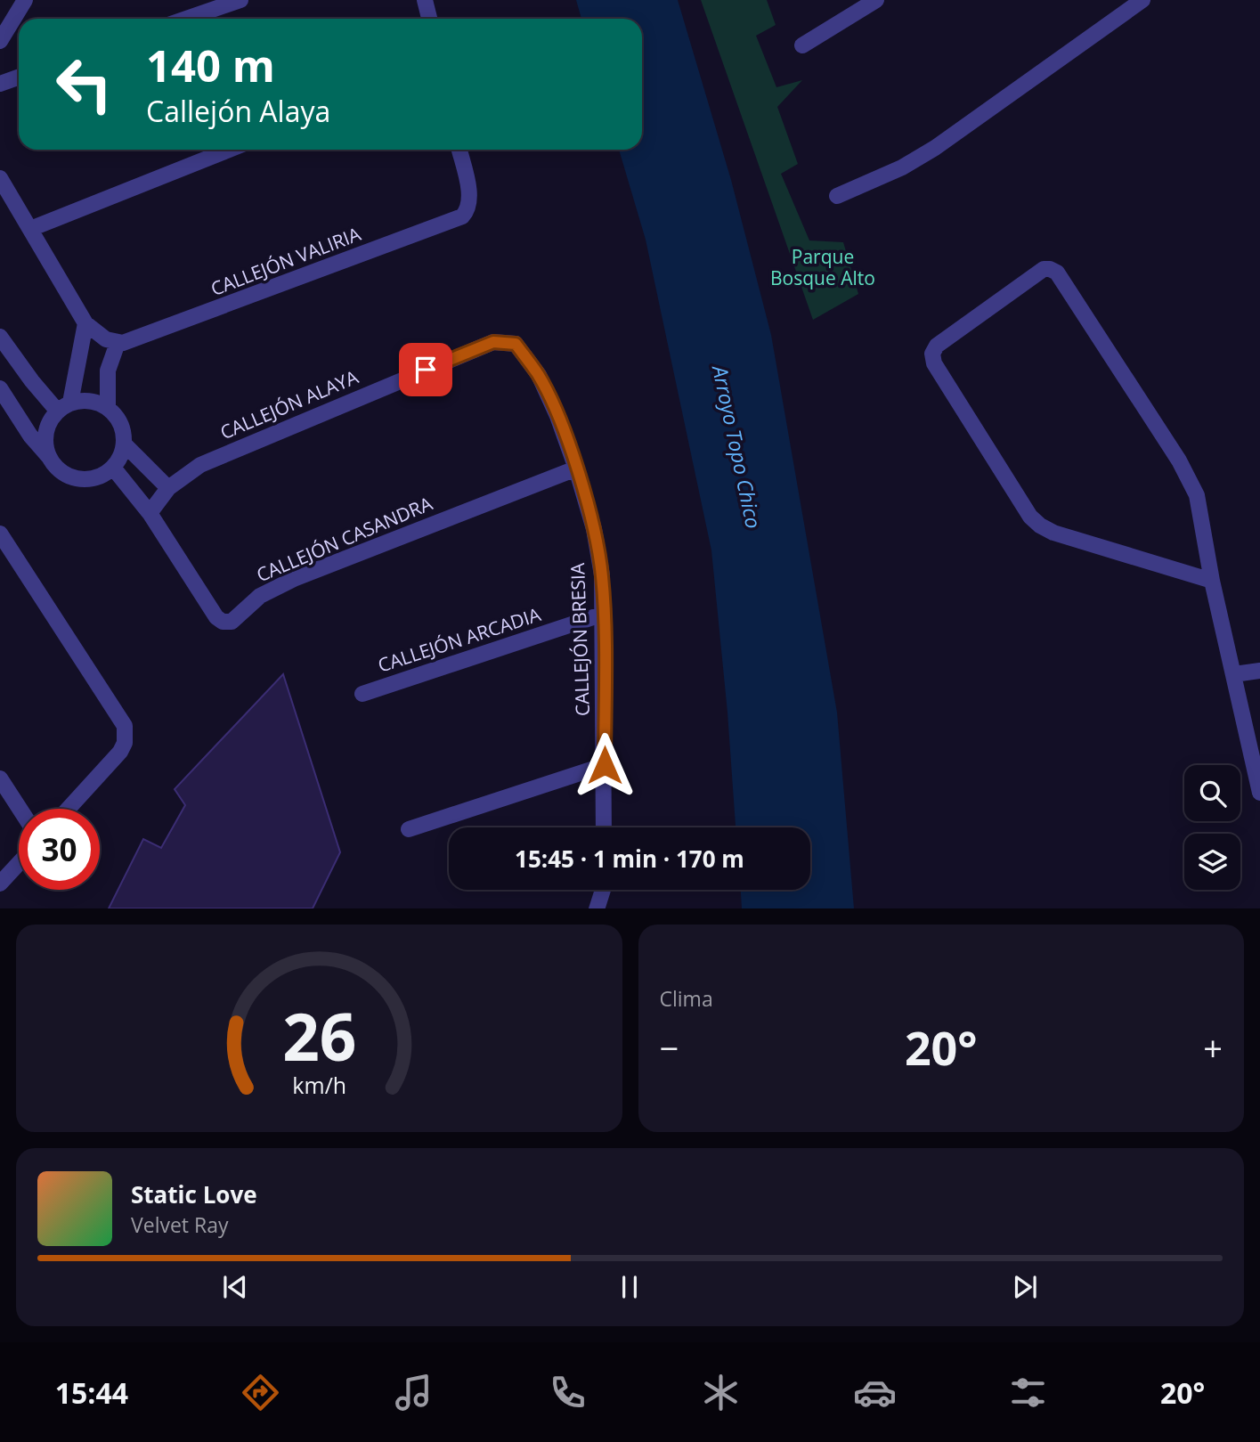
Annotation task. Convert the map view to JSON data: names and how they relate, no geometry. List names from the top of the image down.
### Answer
{
  "streets": {
    "street": [
      "CALLEJÓN VALIRIA",
      "CALLEJÓN ALAYA",
      "CALLEJÓN CASANDRA",
      "CALLEJÓN BRESIA",
      "CALLEJÓN ARCADIA"
    ]
  },
  "crossings": [
    ["CALLEJÓN ALAYA", "CALLEJÓN CASANDRA"],
    ["CALLEJÓN ALAYA", "CALLEJÓN BRESIA"],
    ["CALLEJÓN CASANDRA", "CALLEJÓN BRESIA"],
    ["CALLEJÓN BRESIA", "CALLEJÓN ARCADIA"]
  ],
  "water": ["Arroyo Topo Chico"],
  "parks": ["Parque Bosque Alto"],
  "page": {
    "turn": ["140 m", "Callejón Alaya"],
    "limit": "30",
    "trip": "15:45 · 1 min · 170 m",
    "tile": "Clima",
    "heat": ["−", "20°", "+"],
    "song": ["Static Love", "Velvet Ray"],
    "tabs": ["15:44", "20°"],
    "gauge": ["26", "km/h"]
  }
}
